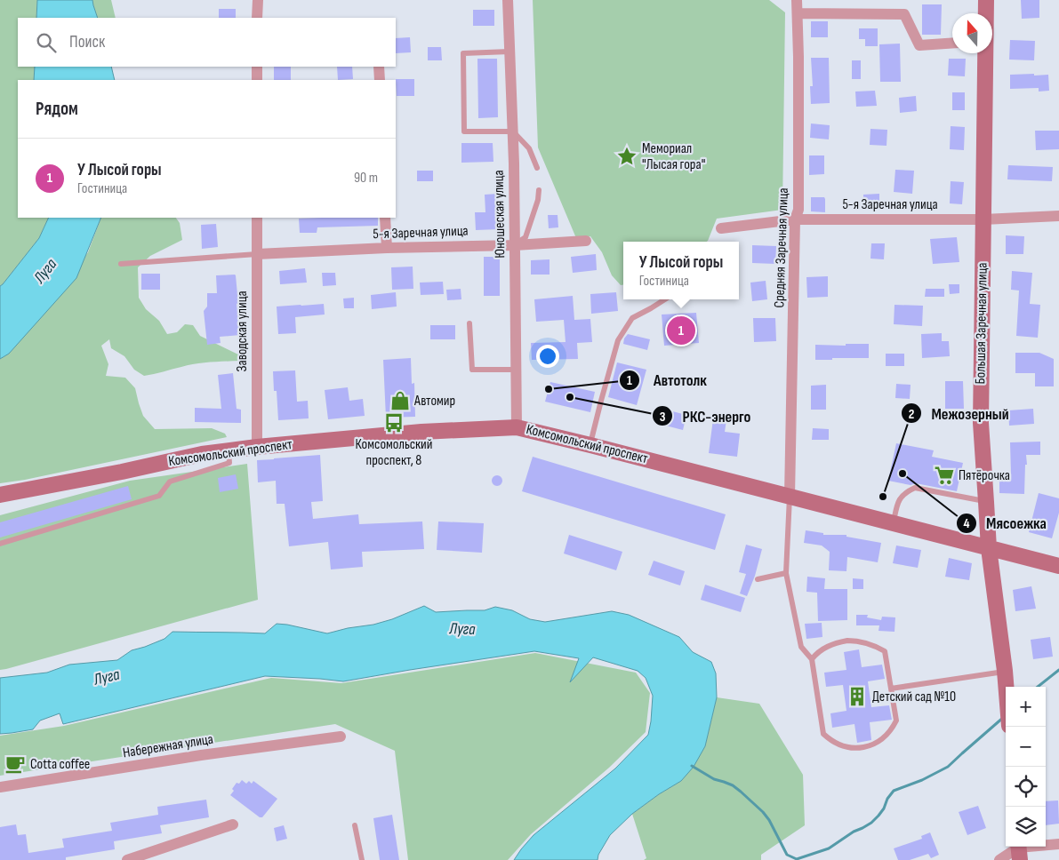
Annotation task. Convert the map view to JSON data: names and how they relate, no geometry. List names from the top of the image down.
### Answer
{
  "streets": {
    "main road": ["Большая Заречная улица", "Комсомольский проспект"],
    "street": [
      "5-я Заречная улица",
      "Юношеская улица",
      "Средняя Заречная улица",
      "Заводская улица",
      "Набережная улица"
    ]
  },
  "crossings": [
    ["5-я Заречная улица", "Юношеская улица"],
    ["5-я Заречная улица", "Средняя Заречная улица"],
    ["5-я Заречная улица", "Большая Заречная улица"],
    ["5-я Заречная улица", "Заводская улица"],
    ["Юношеская улица", "Комсомольский проспект"],
    ["Средняя Заречная улица", "Комсомольский проспект"],
    ["Большая Заречная улица", "Комсомольский проспект"],
    ["Заводская улица", "Комсомольский проспект"]
  ],
  "water": ["Луга"],
  "places": {
    "place": ["Мемориал \"Лысая гора\""],
    "other": [
      "Автотолк",
      "РКС-энерго",
      "Мясоежка",
      "Межозерный"
    ],
    "shop": ["Автомир"],
    "bus stop": ["Комсомольский проспект, 8"],
    "supermarket": ["Пятёрочка"],
    "building": ["Детский сад №10"],
    "cafe": ["Cotta coffee"]
  },
  "north": "top",
  "page": {
    "search": "Поиск",
    "heading": "Рядом",
    "list": [
      {
        "mark": "1",
        "name": "У Лысой горы",
        "note": "Гостиница",
        "value": "90 m"
      }
    ],
    "popup": ["У Лысой горы", "Гостиница"],
    "pins": "1",
    "map_buttons": ["+", "−"]
  }
}
